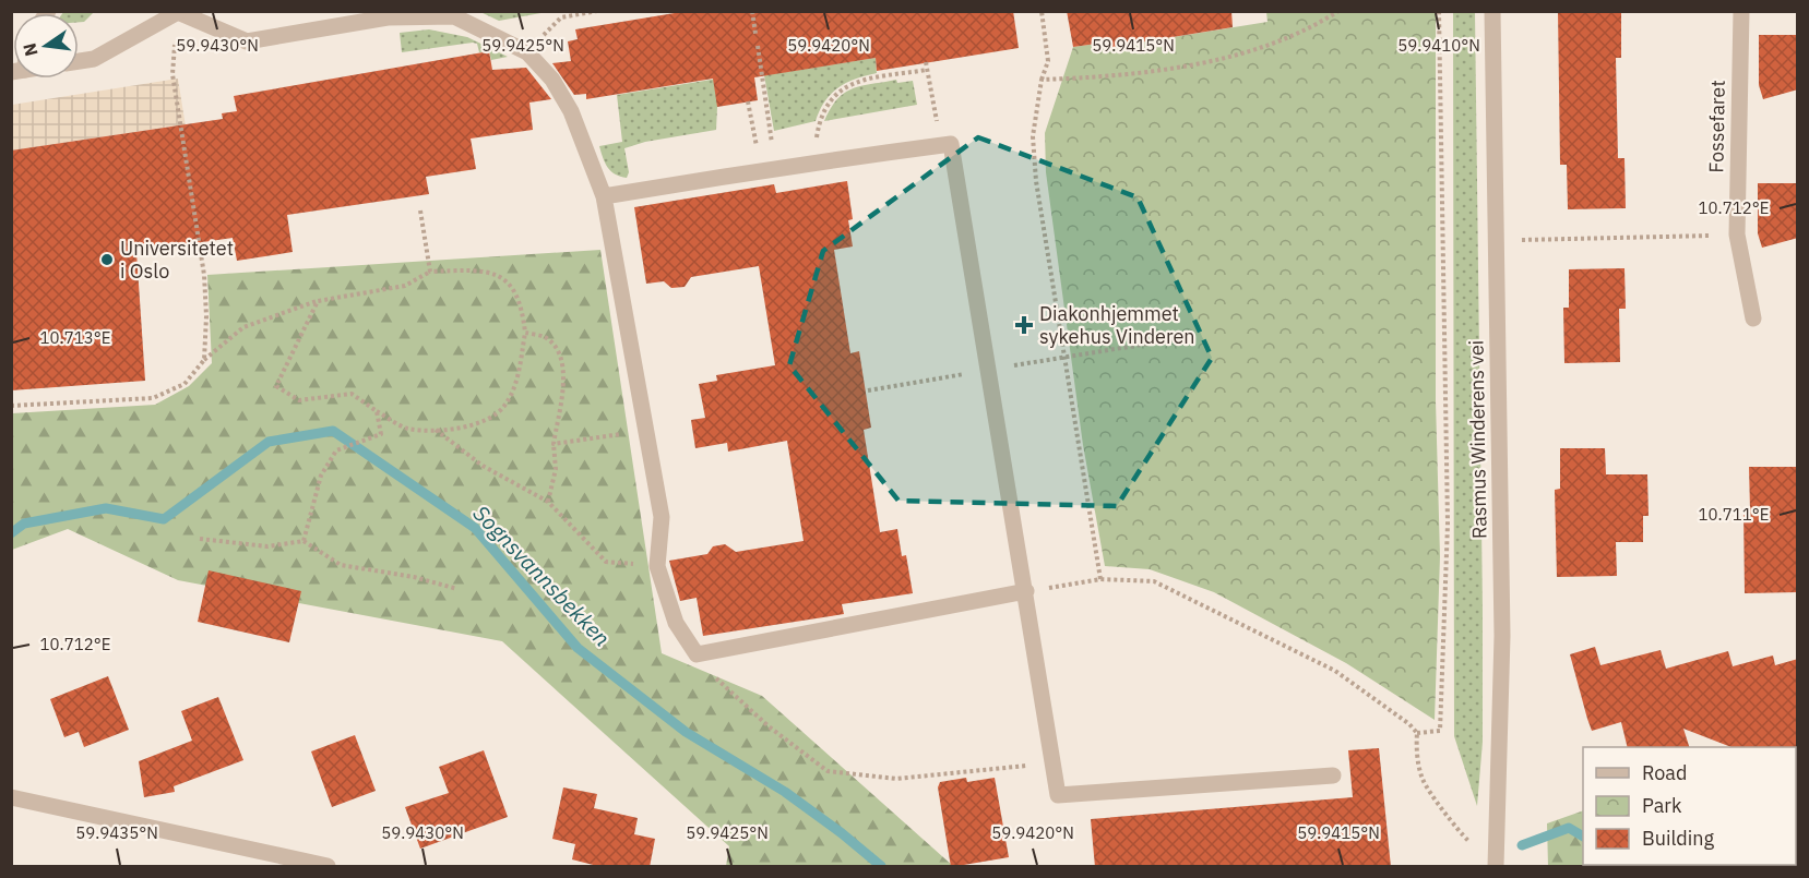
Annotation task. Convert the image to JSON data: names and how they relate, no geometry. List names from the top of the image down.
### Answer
{
  "streets": {
    "street": ["Fossefaret", "Rasmus Winderens vei"]
  },
  "water": ["Sognsvannsbekken"],
  "places": {
    "other": ["Universitetet i Oslo"],
    "health": ["Diakonhjemmet sykehus Vinderen"]
  },
  "legend": ["Road", "Park", "Building"],
  "north": "left",
  "coordinates": [
    "59.9430°N",
    "59.9420°N",
    "59.9425°N",
    "59.9415°N",
    "59.9410°N",
    "10.712°E",
    "10.713°E",
    "10.711°E",
    "59.9435°N"
  ]
}
